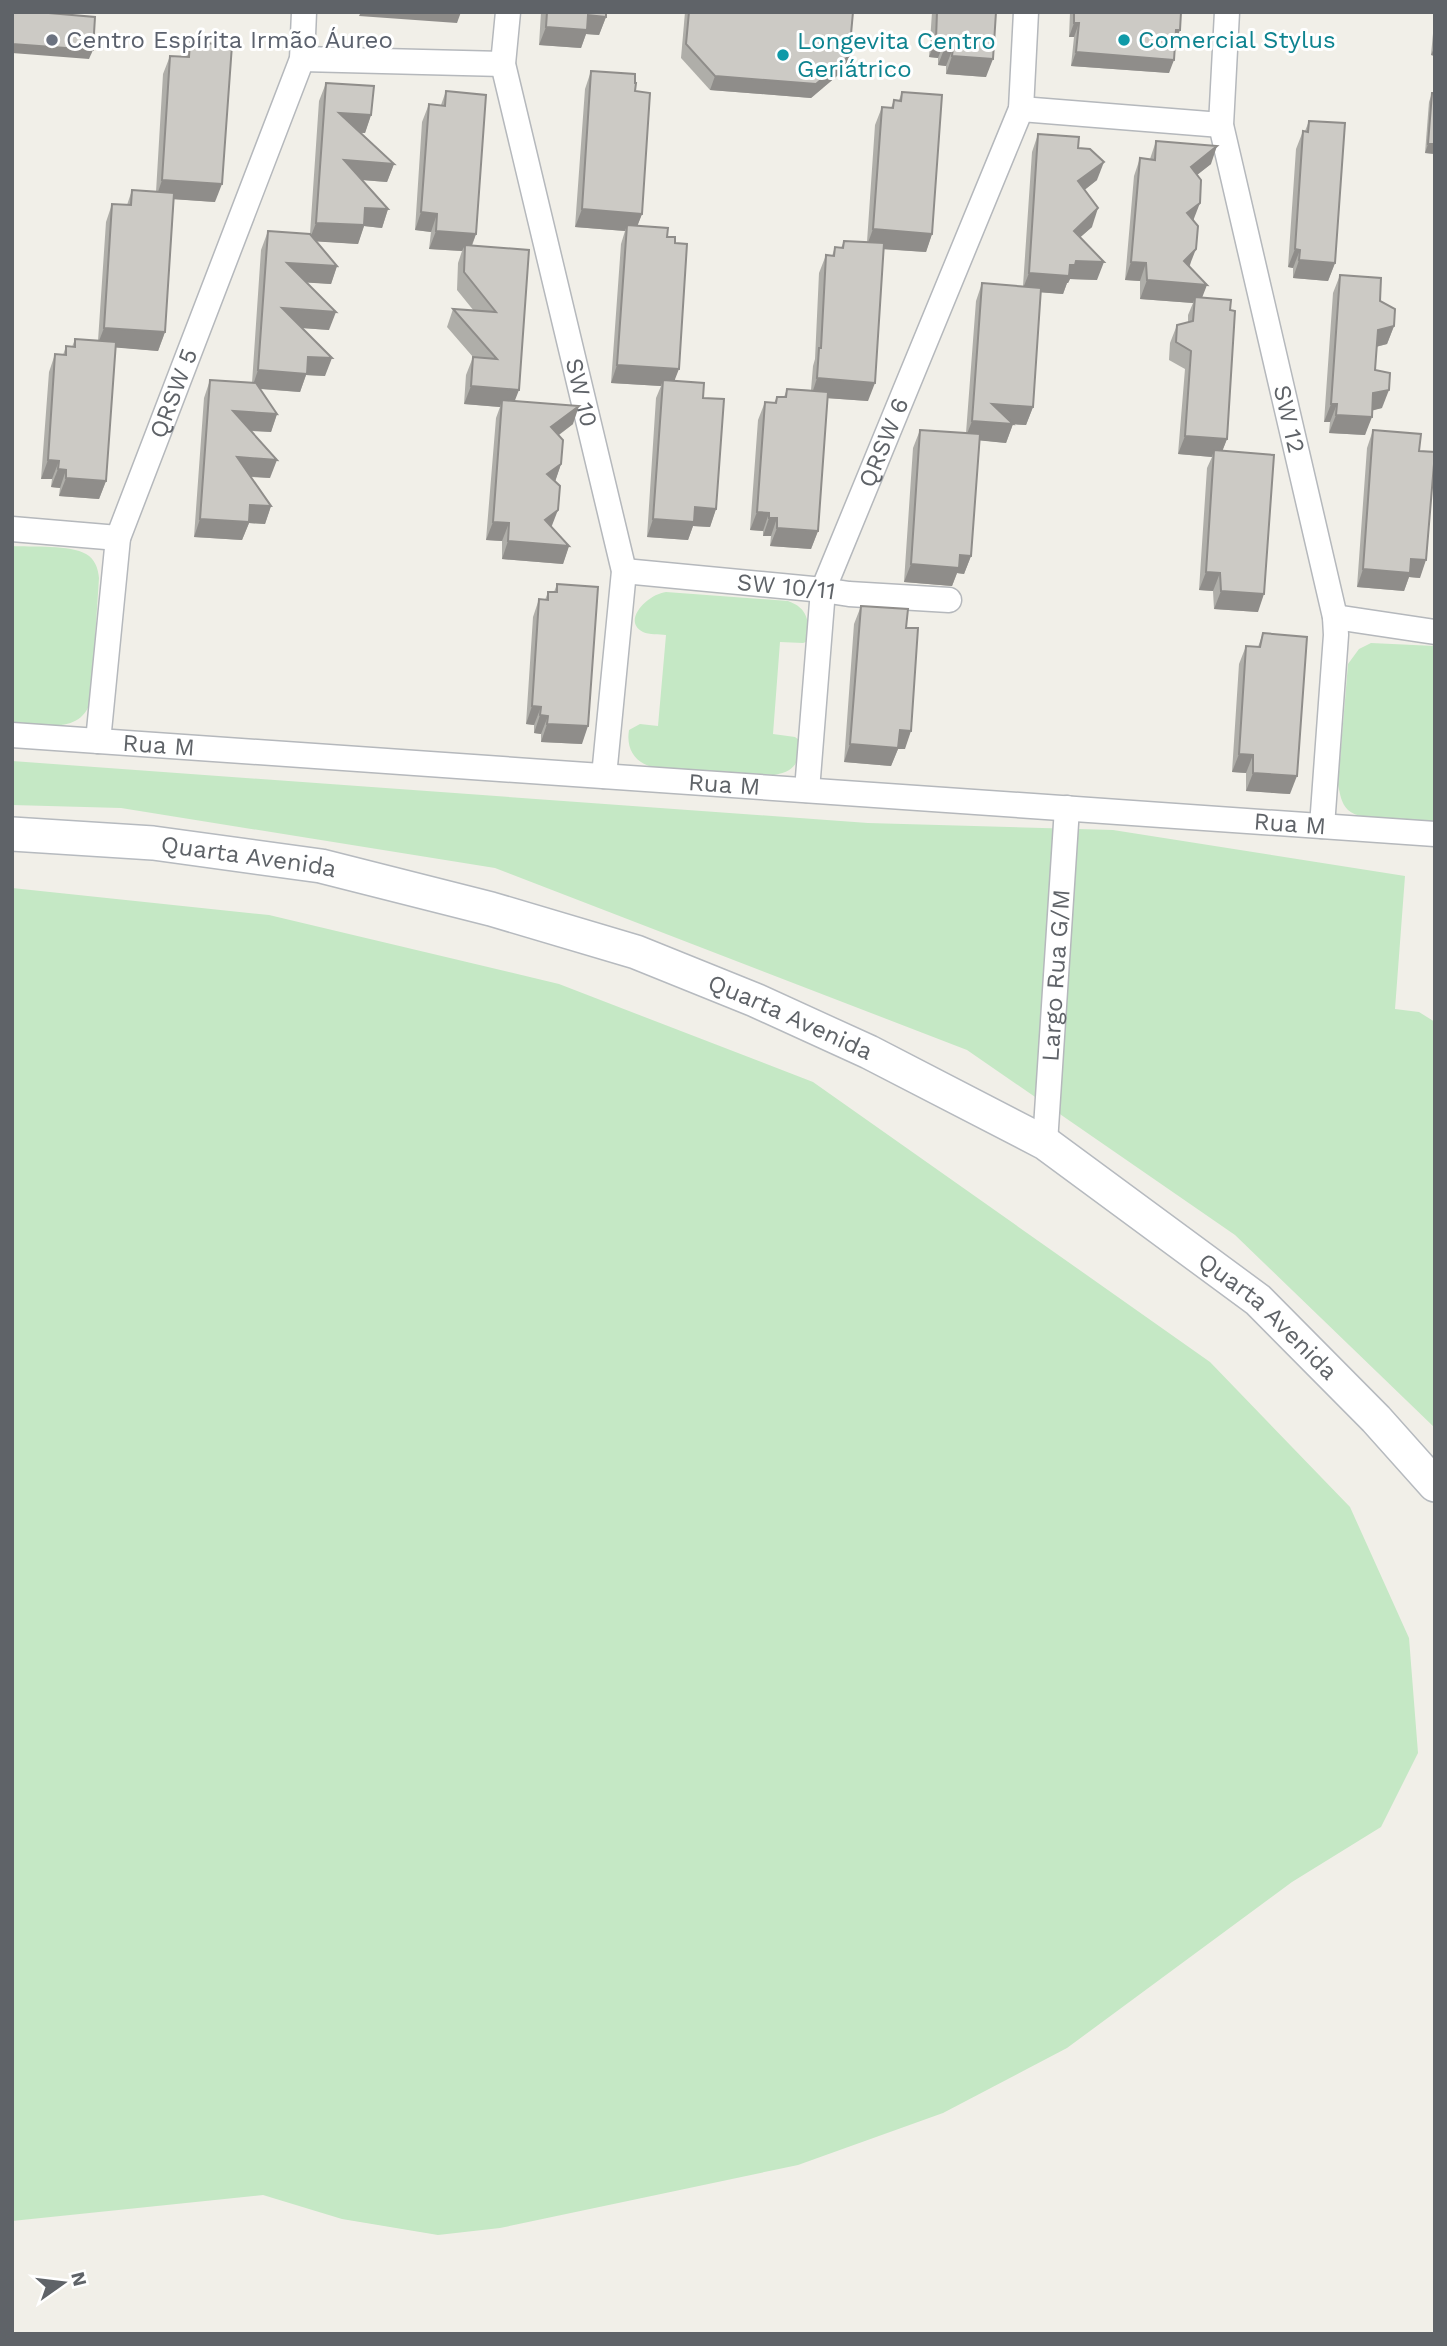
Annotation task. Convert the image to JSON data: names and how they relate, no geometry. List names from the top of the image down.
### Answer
{
  "streets": {
    "main road": ["Quarta Avenida"],
    "street": [
      "SW 10",
      "QRSW 5",
      "SW 12",
      "QRSW 6",
      "SW 10/11",
      "Rua M",
      "Largo Rua G/M"
    ]
  },
  "crossings": [
    ["SW 10", "SW 10/11"],
    ["SW 10", "Rua M"],
    ["QRSW 5", "Rua M"],
    ["SW 12", "Rua M"],
    ["QRSW 6", "SW 10/11"],
    ["QRSW 6", "Rua M"],
    ["Rua M", "Largo Rua G/M"],
    ["Quarta Avenida", "Largo Rua G/M"]
  ],
  "places": ["Centro Espírita Irmão Áureo", "Comercial Stylus", "Longevita Centro Geriátrico"],
  "north": "right"
}
